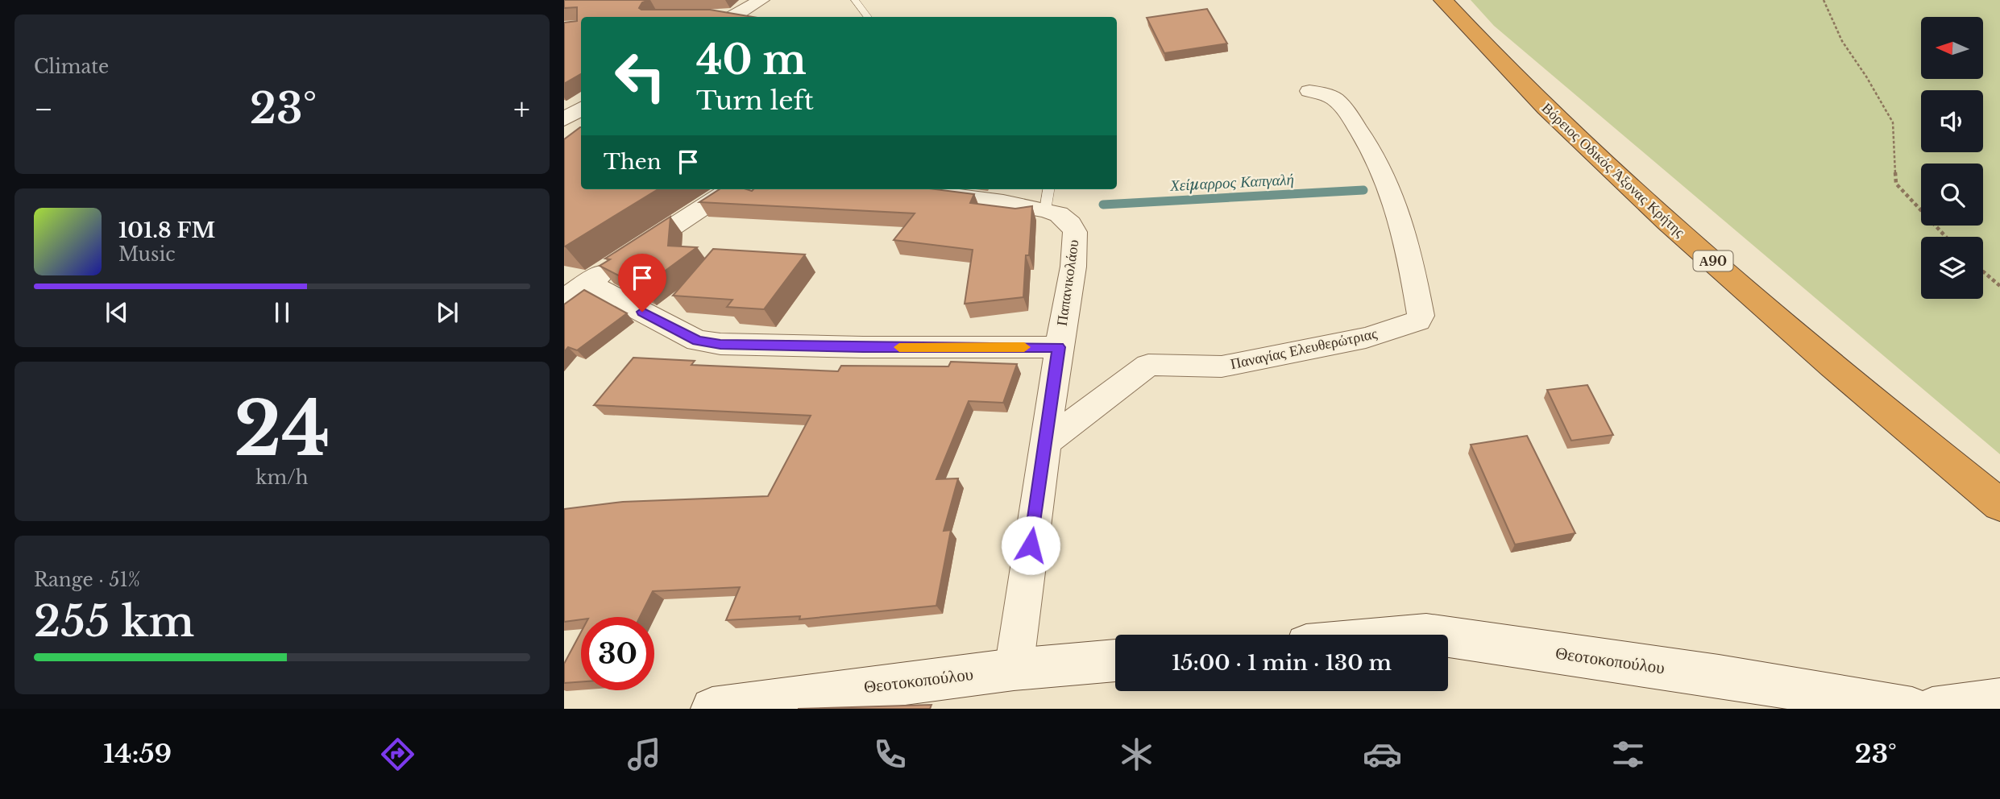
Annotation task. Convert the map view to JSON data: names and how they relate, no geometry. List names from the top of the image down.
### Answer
{
  "streets": {
    "highway": ["Βόρειος Οδικός Άξονας Κρήτης", "Α90"],
    "main road": ["Θεοτοκοπούλου"],
    "street": ["Παπανικολάου", "Παναγίας Ελευθερώτριας"]
  },
  "crossings": [
    ["Παπανικολάου", "Παναγίας Ελευθερώτριας"],
    ["Παπανικολάου", "Θεοτοκοπούλου"]
  ],
  "water": ["Χείμαρρος Καπγαλή"],
  "north": "left",
  "page": {
    "tile": [
      "Climate",
      ["24", "km/h"],
      ["Range · 51%", "255 km"]
    ],
    "turn": ["40 m", "Turn left"],
    "heat": ["−", "23°", "+"],
    "then": "Then",
    "song": ["101.8 FM", "Music"],
    "limit": "30",
    "trip": "15:00 · 1 min · 130 m",
    "tabs": ["14:59", "23°"]
  }
}
